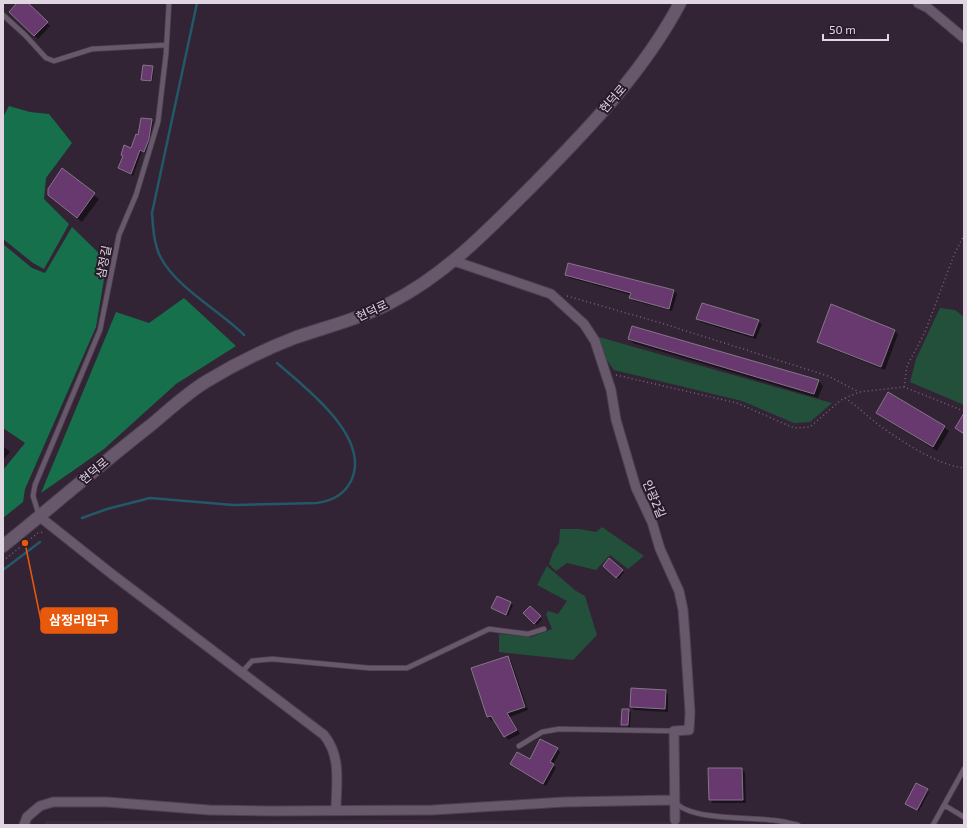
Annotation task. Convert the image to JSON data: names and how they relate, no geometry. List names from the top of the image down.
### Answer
{
  "streets": {
    "main road": ["현덕로"],
    "street": ["인광2길"],
    "lane": ["삼정길"]
  },
  "crossings": [
    ["현덕로", "삼정길"],
    ["현덕로", "인광2길"]
  ],
  "places": ["삼정리입구"],
  "scale_bar": "50 m"
}
